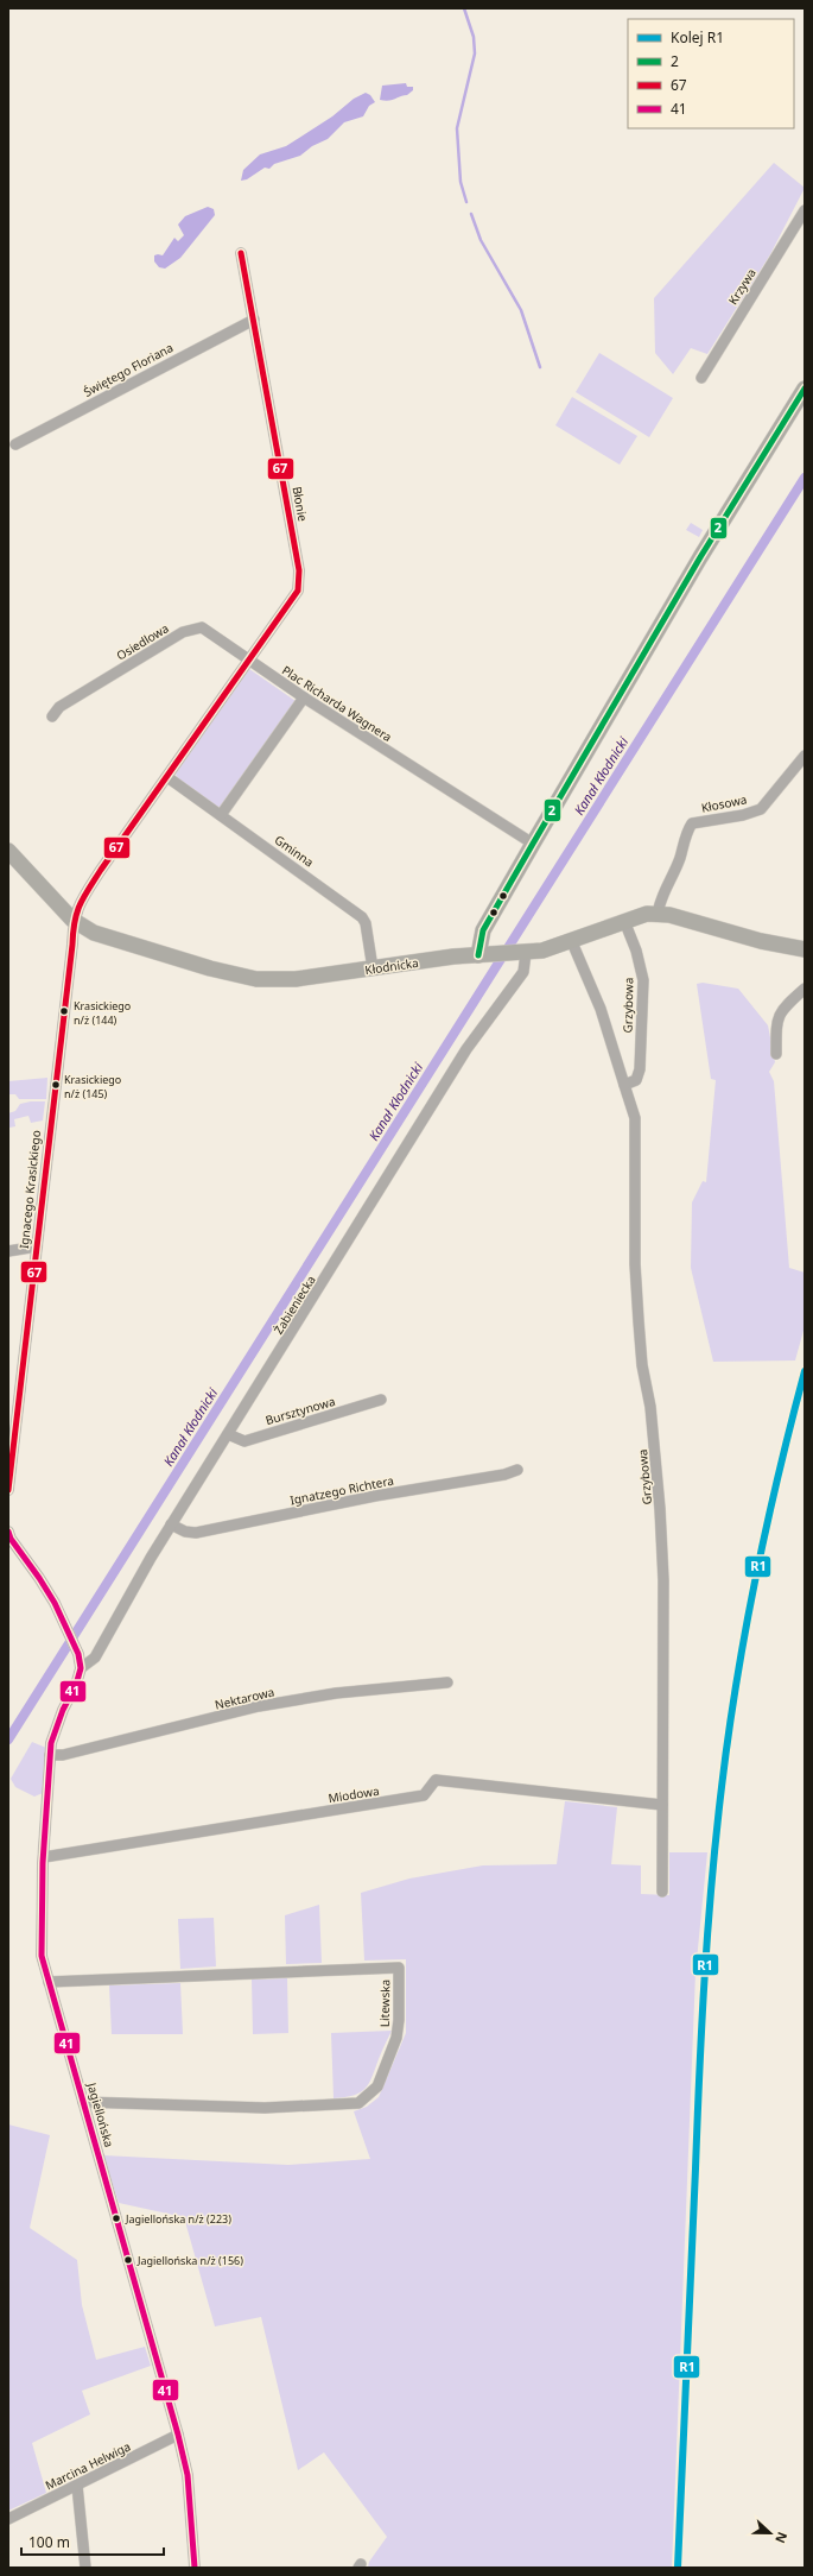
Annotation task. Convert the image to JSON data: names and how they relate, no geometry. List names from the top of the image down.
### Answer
{
  "streets": {
    "main road": ["Kłodnicka"],
    "street": [
      "Krzywa",
      "Świętego Floriana",
      "Błonie",
      "Osiedlowa",
      "Plac Richarda Wagnera",
      "Kłosowa",
      "Gminna",
      "Grzybowa",
      "Ignacego Krasickiego",
      "Żabieniecka",
      "Bursztynowa",
      "Ignatzego Richtera",
      "Nektarowa",
      "Miodowa",
      "Litewska",
      "Jagiellońska",
      "Marcina Helwiga"
    ]
  },
  "crossings": [
    ["Świętego Floriana", "Błonie"],
    ["Błonie", "Osiedlowa"],
    ["Błonie", "Plac Richarda Wagnera"],
    ["Osiedlowa", "Plac Richarda Wagnera"],
    ["Kłosowa", "Kłodnicka"],
    ["Gminna", "Kłodnicka"],
    ["Kłodnicka", "Grzybowa"],
    ["Kłodnicka", "Ignacego Krasickiego"],
    ["Kłodnicka", "Żabieniecka"],
    ["Grzybowa", "Miodowa"],
    ["Żabieniecka", "Bursztynowa"],
    ["Żabieniecka", "Ignatzego Richtera"],
    ["Żabieniecka", "Jagiellońska"],
    ["Nektarowa", "Jagiellońska"],
    ["Miodowa", "Jagiellońska"],
    ["Litewska", "Jagiellońska"],
    ["Jagiellońska", "Marcina Helwiga"]
  ],
  "water": ["Kanał Kłodnicki"],
  "places": [
    "Krasickiego n/ż (144)",
    "Krasickiego n/ż (145)",
    "Jagiellońska n/ż (223)",
    "Jagiellońska n/ż (156)"
  ],
  "lines": [
    "transit line 67",
    "transit line 2",
    "rail line R1",
    "transit line 41"
  ],
  "legend": [
    "Kolej R1",
    "2",
    "67",
    "41"
  ],
  "scale_bar": "100 m",
  "north": "right"
}
